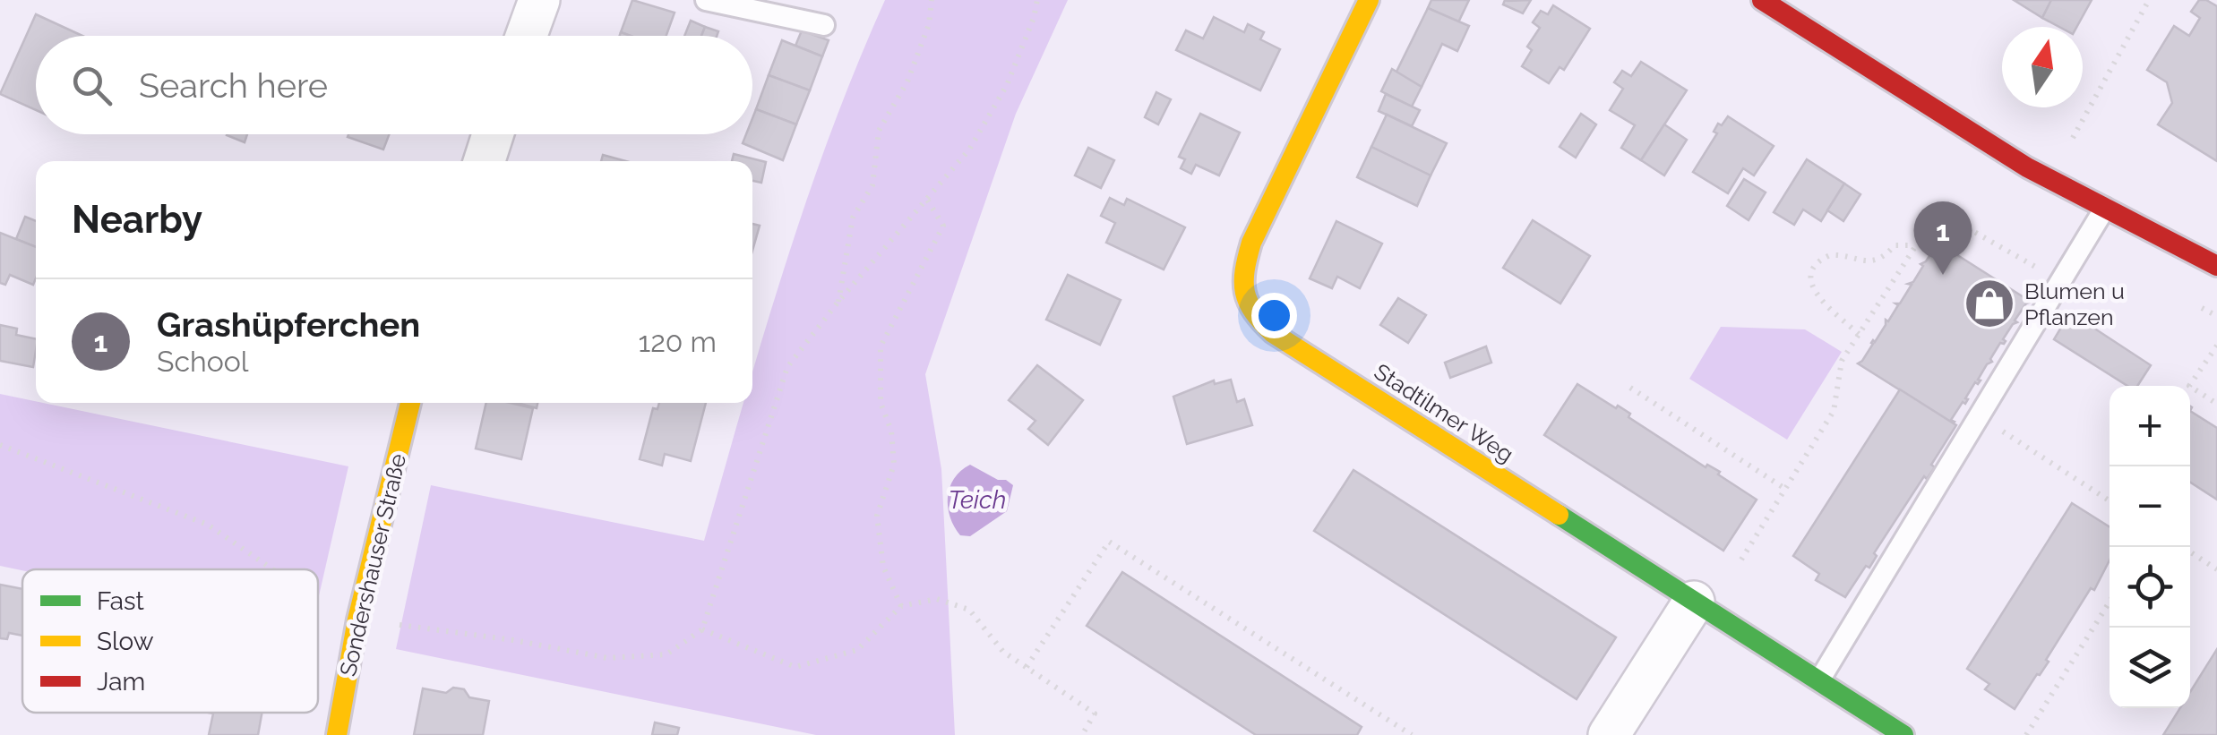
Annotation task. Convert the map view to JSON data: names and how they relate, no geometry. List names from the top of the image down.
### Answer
{
  "streets": {
    "street": ["Stadtilmer Weg", "Sondershauser Straße"]
  },
  "water": ["Teich"],
  "places": {
    "shop": ["Blumen u Pflanzen"]
  },
  "legend": ["Fast", "Slow", "Jam"],
  "north": "top",
  "page": {
    "search": "Search here",
    "heading": "Nearby",
    "pins": "1",
    "list": [
      {
        "mark": "1",
        "name": "Grashüpferchen",
        "note": "School",
        "value": "120 m"
      }
    ],
    "map_buttons": ["+", "−"]
  }
}
